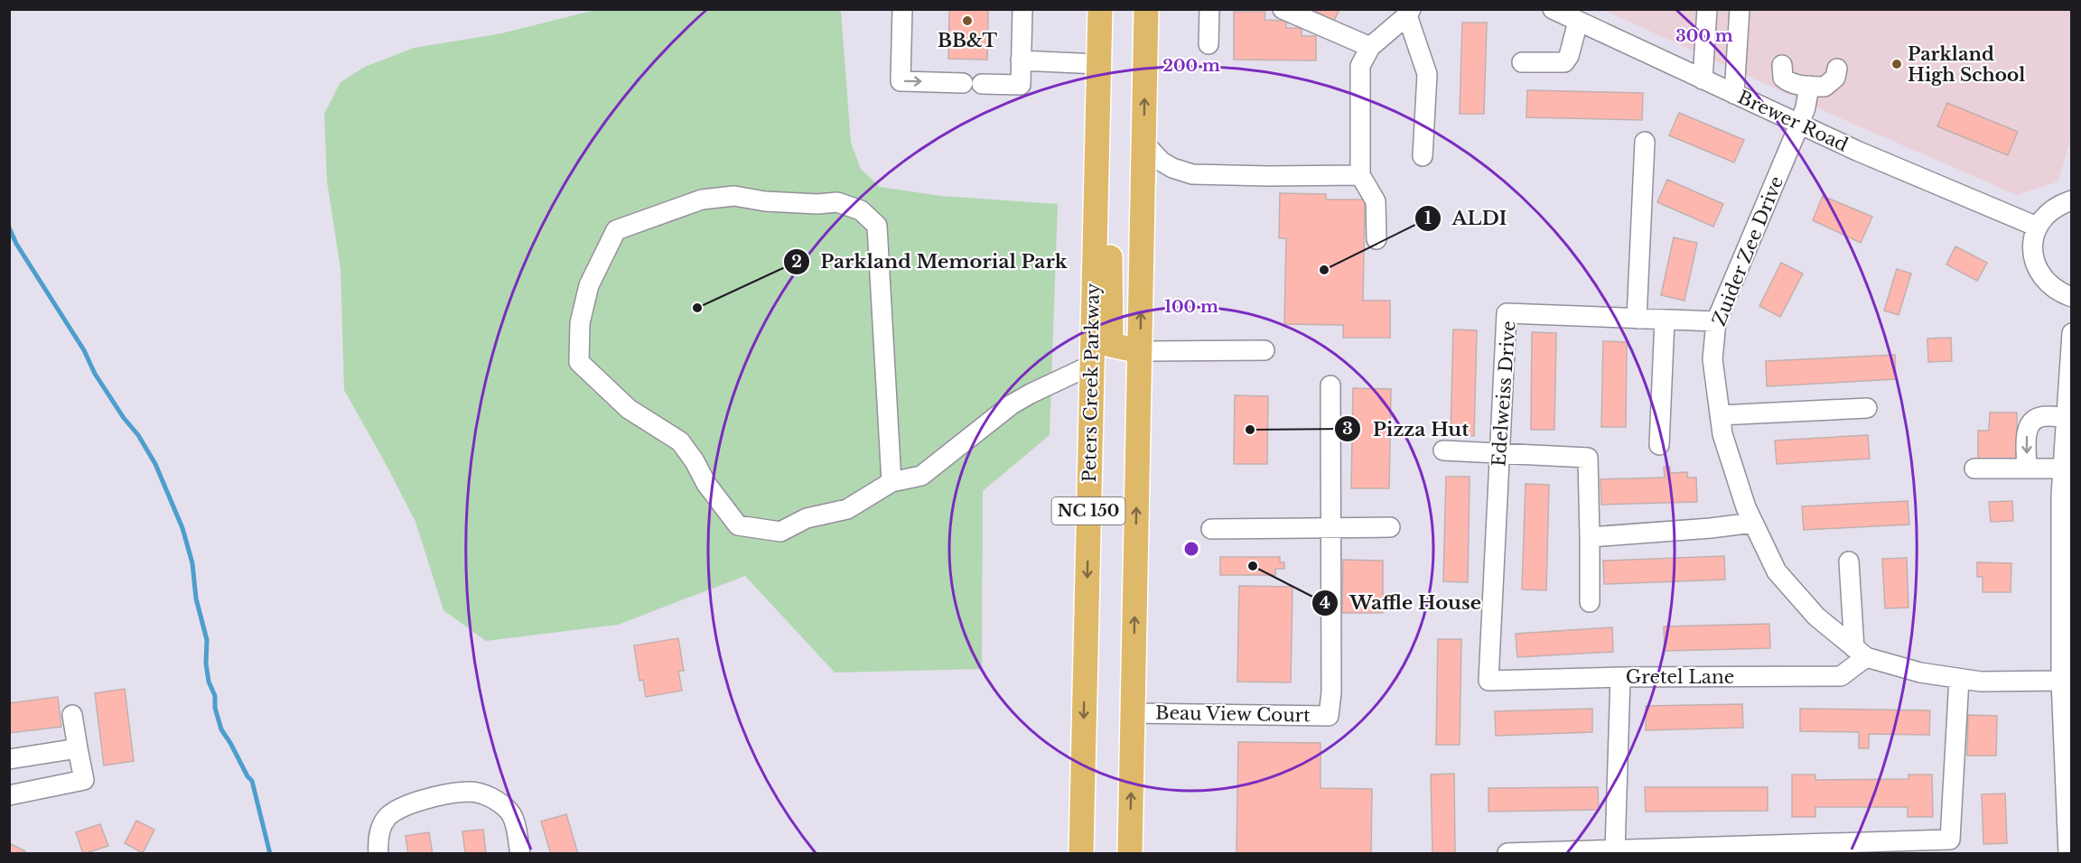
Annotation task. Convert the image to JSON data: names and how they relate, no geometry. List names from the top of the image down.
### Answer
{
  "streets": {
    "main road": ["Peters Creek Parkway", "NC 150"],
    "street": [
      "Brewer Road",
      "Zuider Zee Drive",
      "Edelweiss Drive",
      "Gretel Lane",
      "Beau View Court"
    ]
  },
  "crossings": [
    ["Brewer Road", "Zuider Zee Drive"],
    ["Zuider Zee Drive", "Edelweiss Drive"],
    ["Zuider Zee Drive", "Gretel Lane"],
    ["Edelweiss Drive", "Gretel Lane"],
    ["NC 150", "Beau View Court"]
  ],
  "places": [
    "BB&T",
    "Parkland High School",
    "ALDI",
    "Parkland Memorial Park",
    "Pizza Hut",
    "Waffle House"
  ],
  "rings": ["300 m", "200 m", "100 m"]
}
